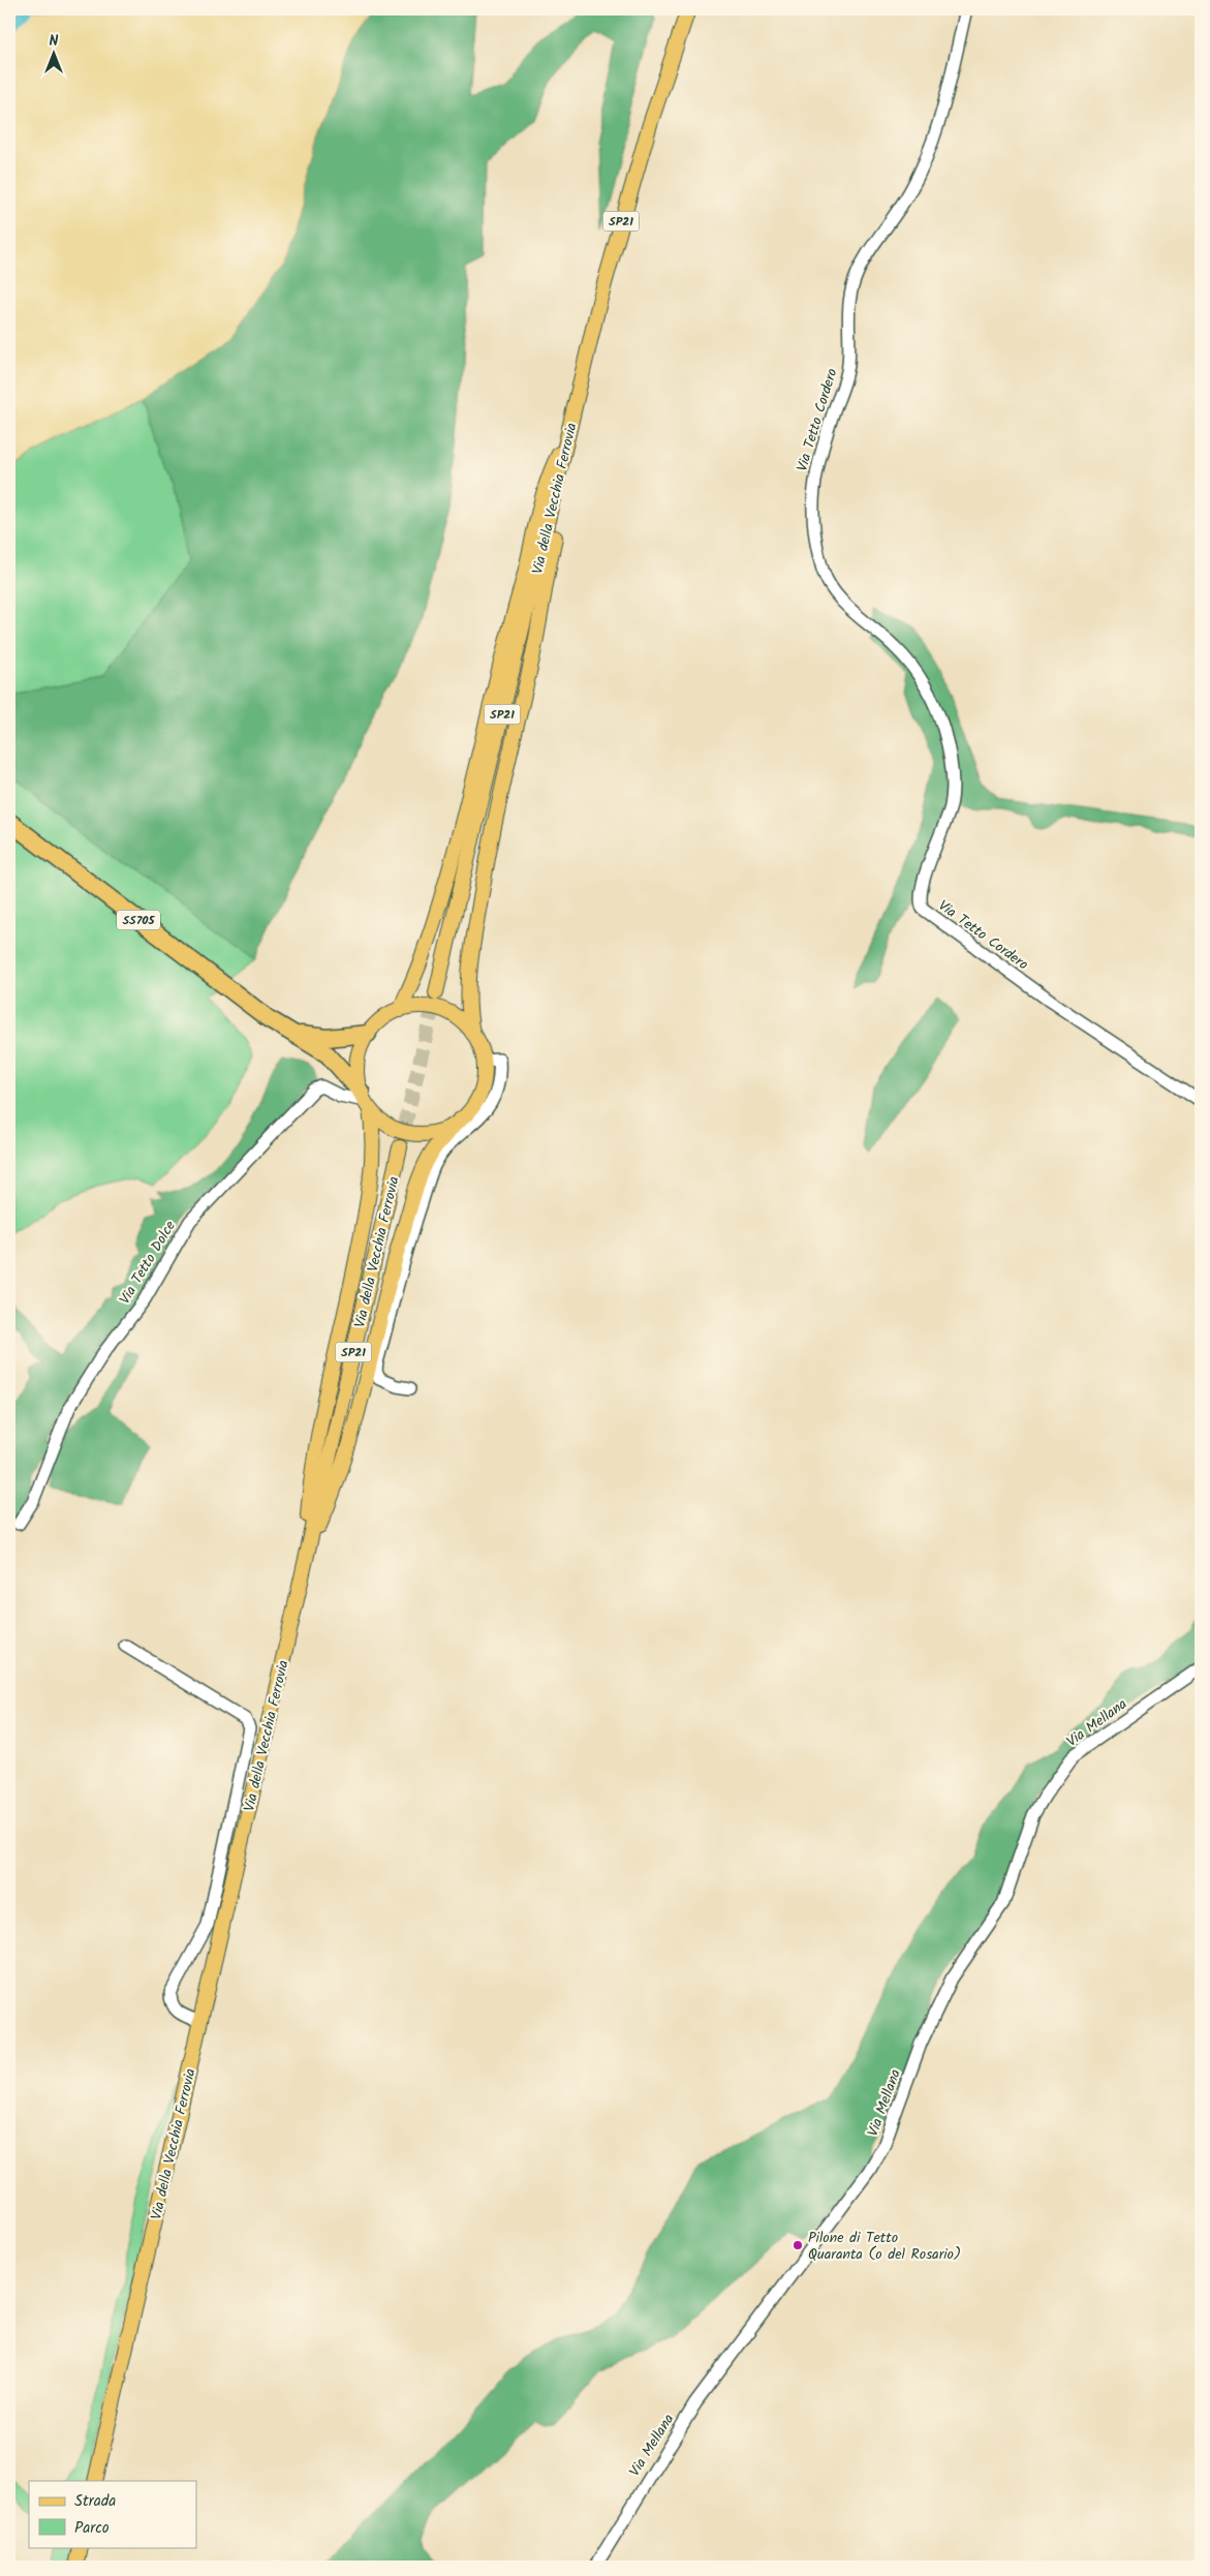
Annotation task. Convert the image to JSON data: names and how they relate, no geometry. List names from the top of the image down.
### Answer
{
  "streets": {
    "highway": ["SS705"],
    "main road": ["SP21", "Via della Vecchia Ferrovia"],
    "street": ["Via Tetto Cordero", "Via Tetto Dolce", "Via Mellana"]
  },
  "crossings": [
    ["SS705", "Via Tetto Dolce"]
  ],
  "places": ["Pilone di Tetto Quaranta (o del Rosario)"],
  "legend": ["Strada", "Parco"],
  "north": "top"
}
